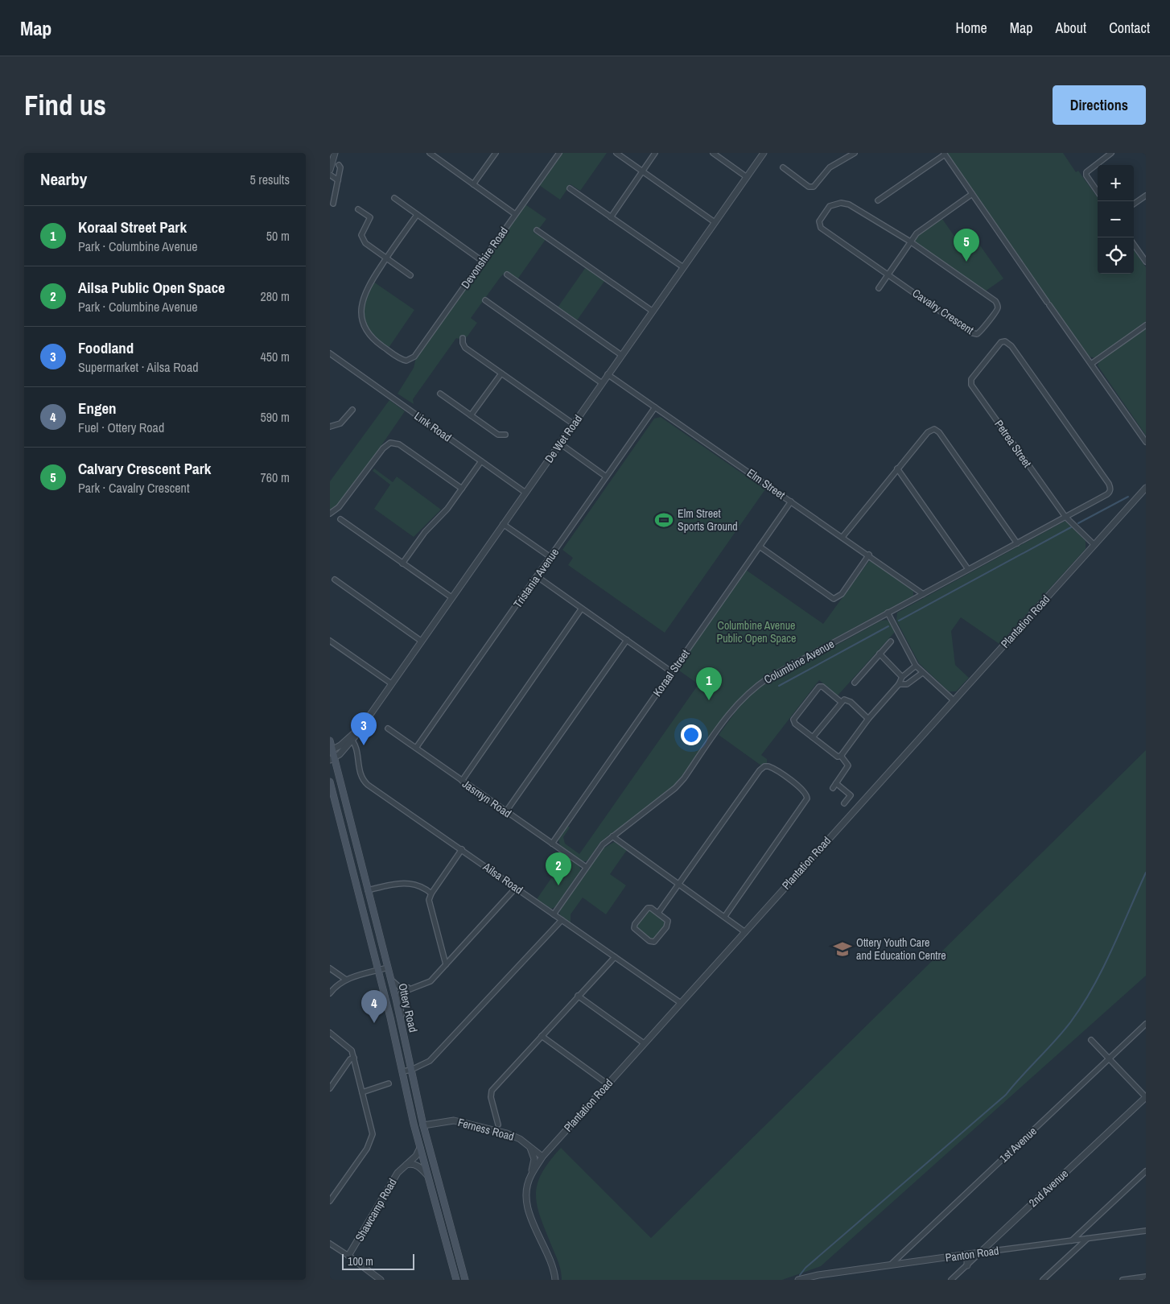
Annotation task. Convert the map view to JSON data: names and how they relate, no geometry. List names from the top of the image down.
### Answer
{
  "streets": {
    "main road": ["Ottery Road"],
    "street": [
      "Devonshire Road",
      "Cavalry Crescent",
      "Link Road",
      "De Wet Road",
      "Petrea Street",
      "Elm Street",
      "Tristania Avenue",
      "Plantation Road",
      "Columbine Avenue",
      "Koraal Street",
      "Jasmyn Road",
      "Ailsa Road",
      "Ferness Road",
      "1st Avenue",
      "2nd Avenue",
      "Shawcamp Road",
      "Panton Road"
    ]
  },
  "crossings": [
    ["Link Road", "De Wet Road"],
    ["De Wet Road", "Elm Street"],
    ["De Wet Road", "Ailsa Road"],
    ["De Wet Road", "Ottery Road"],
    ["Petrea Street", "Plantation Road"],
    ["Petrea Street", "Columbine Avenue"],
    ["Elm Street", "Tristania Avenue"],
    ["Elm Street", "Columbine Avenue"],
    ["Elm Street", "Koraal Street"],
    ["Tristania Avenue", "Jasmyn Road"],
    ["Plantation Road", "Ailsa Road"],
    ["Plantation Road", "Ferness Road"],
    ["Columbine Avenue", "Jasmyn Road"],
    ["Columbine Avenue", "Ailsa Road"],
    ["Koraal Street", "Jasmyn Road"],
    ["Ottery Road", "Ferness Road"],
    ["Ottery Road", "Shawcamp Road"],
    ["1st Avenue", "Panton Road"],
    ["2nd Avenue", "Panton Road"]
  ],
  "parks": ["Columbine Avenue Public Open Space"],
  "places": {
    "sports": ["Elm Street Sports Ground"],
    "school or university": ["Ottery Youth Care and Education Centre"]
  },
  "scale_bar": "100 m",
  "page": {
    "header": "Map",
    "nav": [
      "Home",
      "Map",
      "About",
      "Contact"
    ],
    "buttons": "Directions",
    "title": "Find us",
    "heading": ["Nearby", "5 results"],
    "map_buttons": ["+", "−"],
    "list": [
      {
        "mark": "1",
        "name": "Koraal Street Park",
        "note": "Park · Columbine Avenue",
        "value": "50 m"
      },
      {
        "mark": "2",
        "name": "Ailsa Public Open Space",
        "note": "Park · Columbine Avenue",
        "value": "280 m"
      },
      {
        "mark": "3",
        "name": "Foodland",
        "note": "Supermarket · Ailsa Road",
        "value": "450 m"
      },
      {
        "mark": "4",
        "name": "Engen",
        "note": "Fuel · Ottery Road",
        "value": "590 m"
      },
      {
        "mark": "5",
        "name": "Calvary Crescent Park",
        "note": "Park · Cavalry Crescent",
        "value": "760 m"
      }
    ],
    "pins": [
      "5",
      "1",
      "3",
      "2",
      "4"
    ],
    "scale": "100 m"
  }
}
